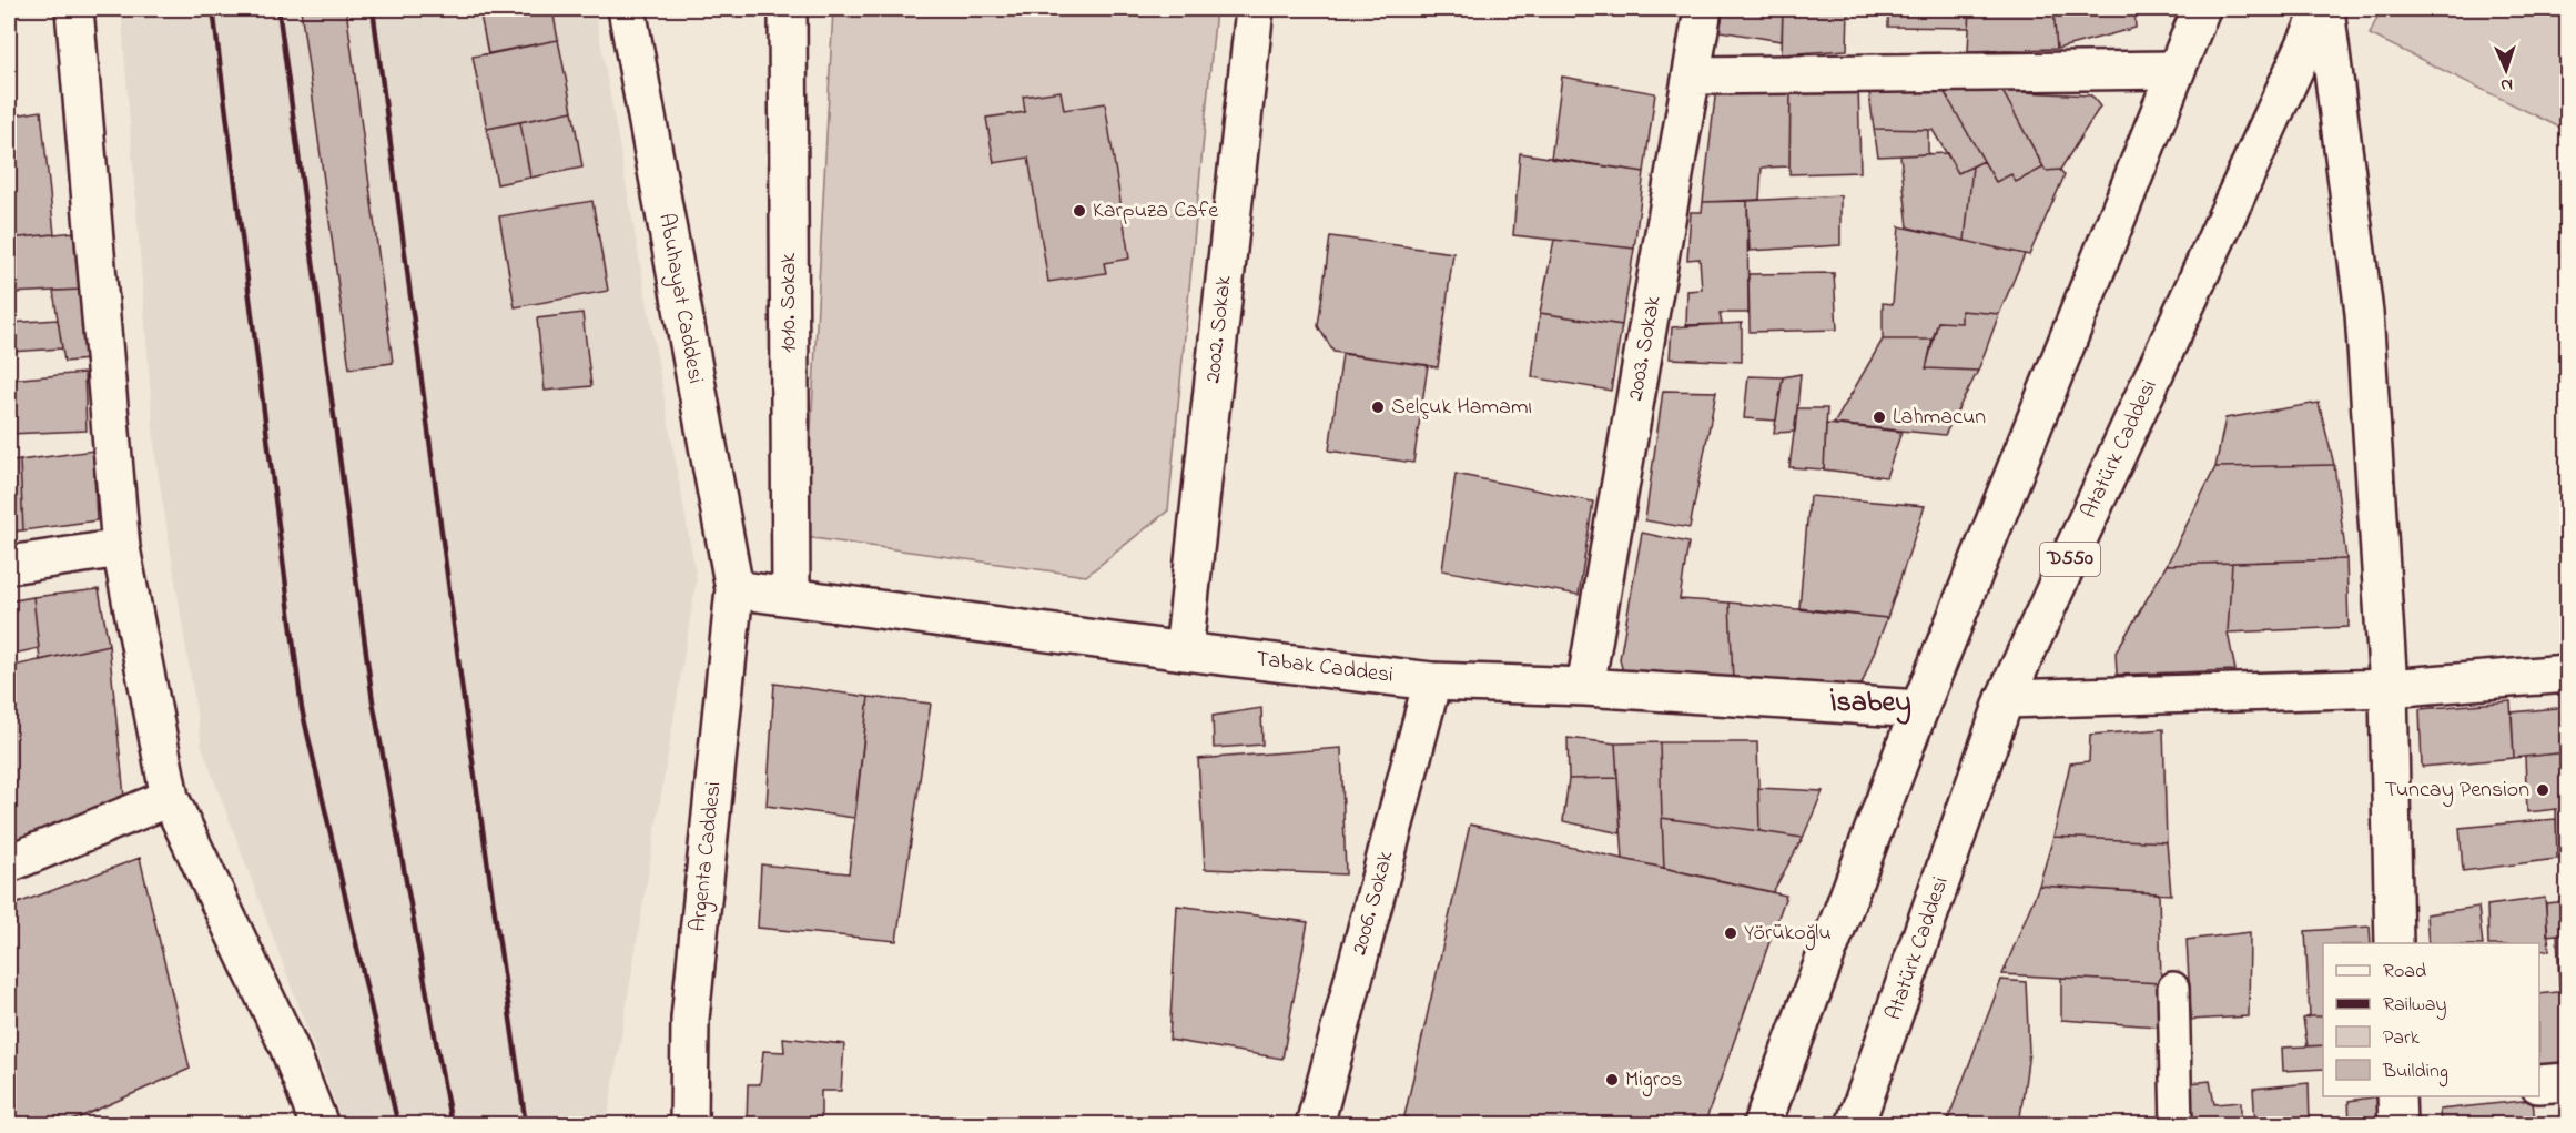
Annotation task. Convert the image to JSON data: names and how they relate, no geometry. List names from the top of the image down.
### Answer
{
  "streets": {
    "main road": [
      "Abuhayat Caddesi",
      "1010. Sokak",
      "2002. Sokak",
      "2003. Sokak",
      "Atatürk Caddesi",
      "D550",
      "Tabak Caddesi",
      "Argenta Caddesi",
      "2006. Sokak"
    ]
  },
  "crossings": [
    ["Abuhayat Caddesi", "Tabak Caddesi"],
    ["Abuhayat Caddesi", "Argenta Caddesi"],
    ["1010. Sokak", "Tabak Caddesi"],
    ["2002. Sokak", "Tabak Caddesi"],
    ["2003. Sokak", "Tabak Caddesi"],
    ["Tabak Caddesi", "Argenta Caddesi"],
    ["Tabak Caddesi", "2006. Sokak"]
  ],
  "districts": ["İsabey"],
  "places": [
    "Karpuza Cafe",
    "Selçuk Hamamı",
    "Lahmacun",
    "Tuncay Pension",
    "Yörükoğlu",
    "Migros"
  ],
  "legend": [
    "Road",
    "Railway",
    "Park",
    "Building"
  ],
  "north": "bottom"
}
